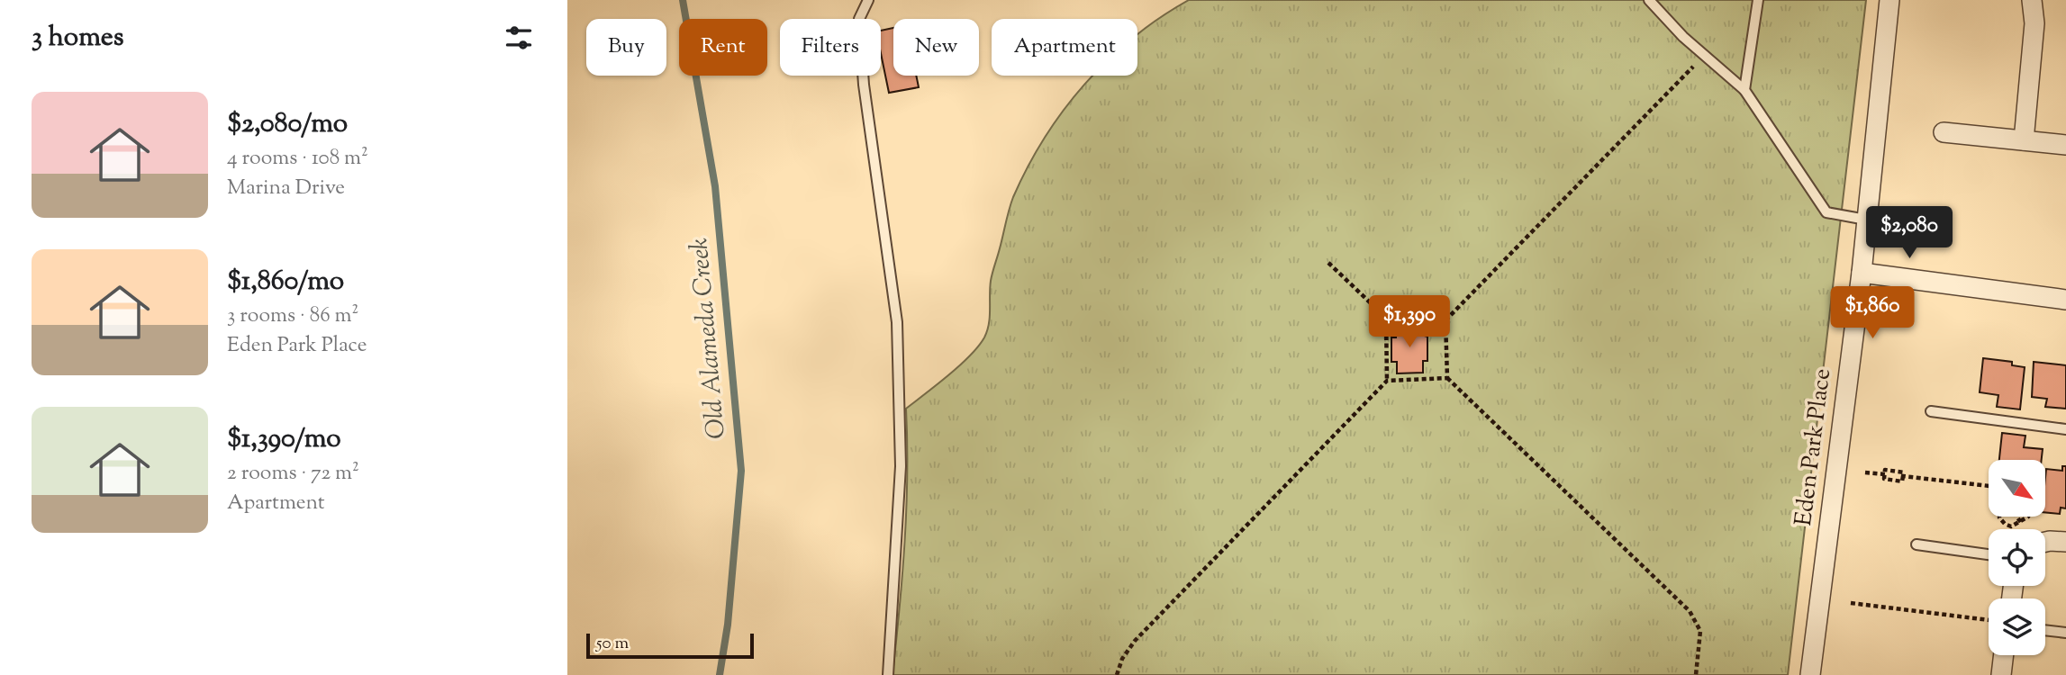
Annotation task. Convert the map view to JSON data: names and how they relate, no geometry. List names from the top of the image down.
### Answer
{
  "streets": {
    "street": ["Eden Park Place"]
  },
  "water": ["Old Alameda Creek"],
  "scale_bar": "50 m",
  "north": "bottom right",
  "page": {
    "heading": "3 homes",
    "chip": [
      "Buy",
      "Rent",
      "Filters",
      "New",
      "Apartment"
    ],
    "list": [
      {
        "name": "$2,080/mo",
        "note": "4 rooms · 108 m² · Marina Drive"
      },
      {
        "name": "$1,860/mo",
        "note": "3 rooms · 86 m² · Eden Park Place"
      },
      {
        "name": "$1,390/mo",
        "note": "2 rooms · 72 m² · Apartment"
      }
    ],
    "price": ["$2,080", "$1,860", "$1,390"],
    "scale": "50 m"
  }
}
